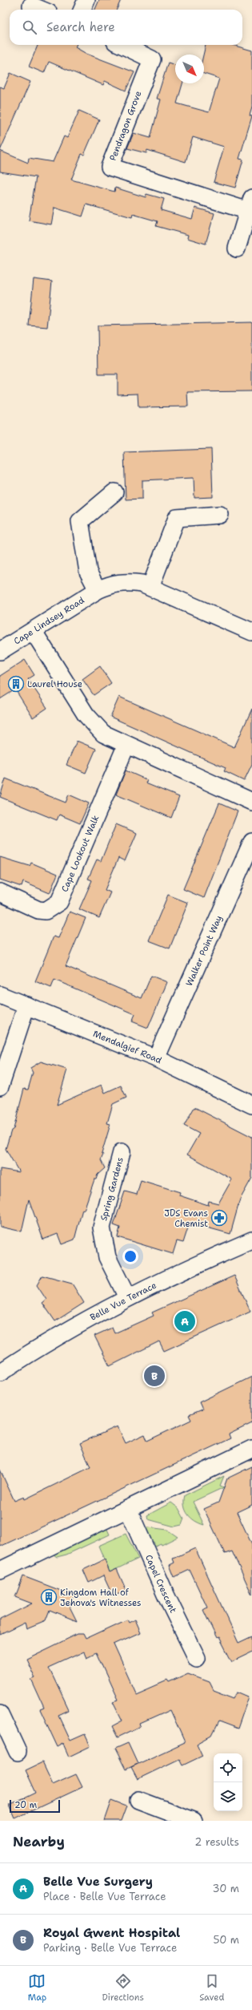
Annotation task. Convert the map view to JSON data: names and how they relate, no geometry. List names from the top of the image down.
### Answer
{
  "streets": {
    "street": [
      "Pendragon Grove",
      "Cape Lindsey Road",
      "Cape Lookout Walk",
      "Walker Point Way",
      "Mendalgief Road",
      "Spring Gardens",
      "Belle Vue Terrace",
      "Capel Crescent"
    ]
  },
  "crossings": [
    ["Walker Point Way", "Mendalgief Road"],
    ["Spring Gardens", "Belle Vue Terrace"]
  ],
  "places": {
    "building": ["Laurel House", "Kingdom Hall of Jehova's Witnesses"],
    "pharmacy": ["JDS Evans Chemist"]
  },
  "scale_bar": "20 m",
  "north": "bottom right",
  "page": {
    "search": "Search here",
    "pins": ["A", "B"],
    "scale": "20 m",
    "heading": ["Nearby", "2 results"],
    "list": [
      {
        "mark": "A",
        "name": "Belle Vue Surgery",
        "note": "Place · Belle Vue Terrace",
        "value": "30 m"
      },
      {
        "mark": "B",
        "name": "Royal Gwent Hospital",
        "note": "Parking · Belle Vue Terrace",
        "value": "50 m"
      }
    ],
    "nav": ["Map", "Directions", "Saved"]
  }
}
